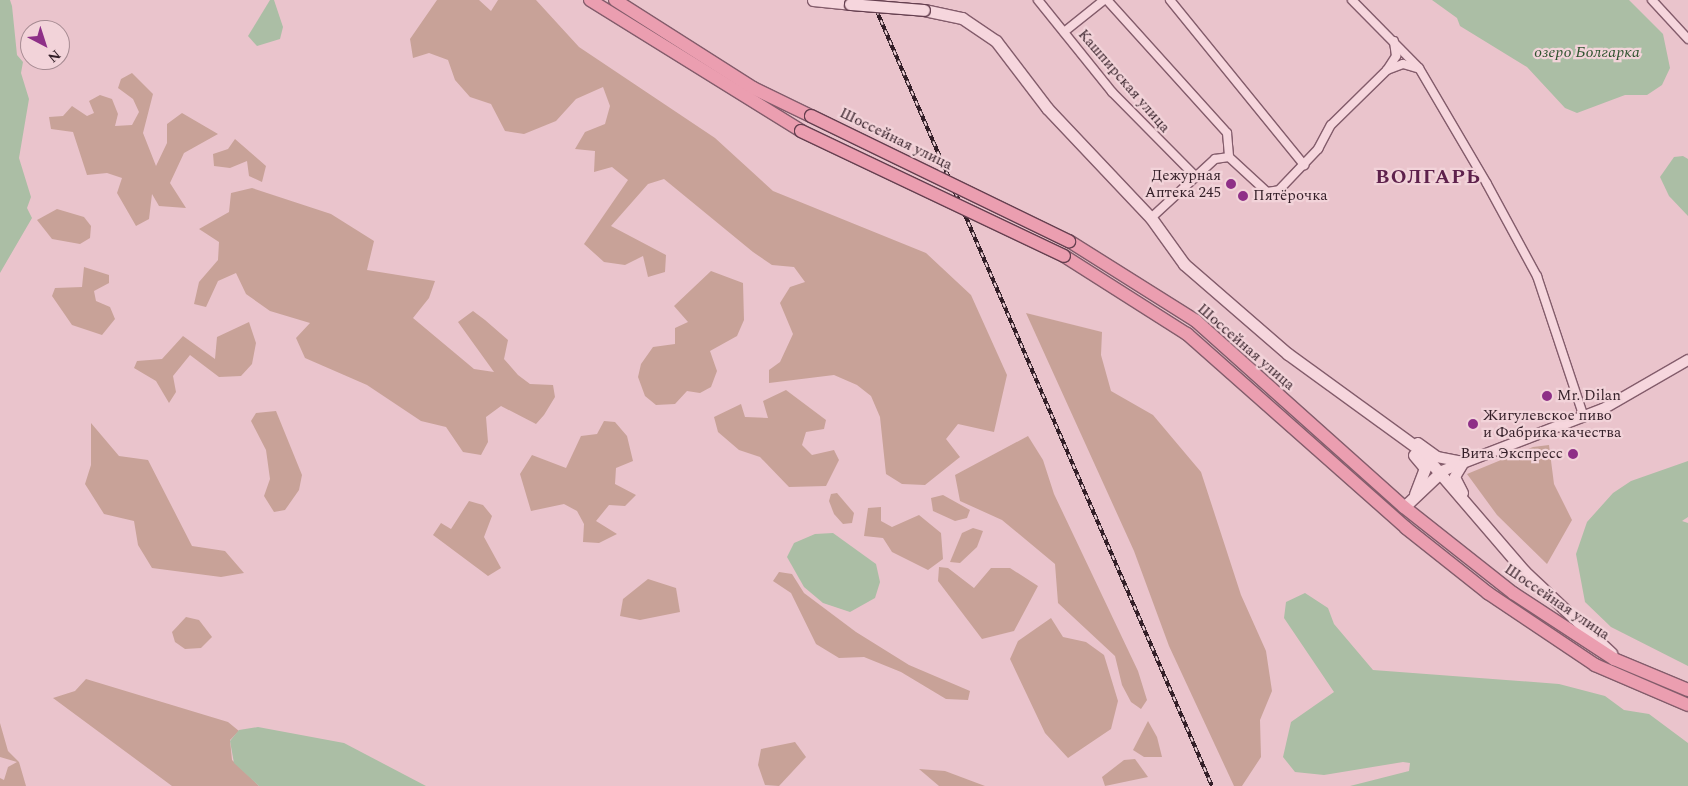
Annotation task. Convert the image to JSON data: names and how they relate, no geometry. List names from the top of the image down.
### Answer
{
  "streets": {
    "main road": ["Шоссейная улица"],
    "street": ["Кашпирская улица"]
  },
  "districts": ["ВОЛГАРЬ"],
  "water": ["озеро Болгарка"],
  "places": [
    "Дежурная Аптека 245",
    "Пятёрочка",
    "Mr. Dilan",
    "Жигулевское пиво и Фабрика качества",
    "Вита Экспресс"
  ],
  "north": "bottom right"
}
